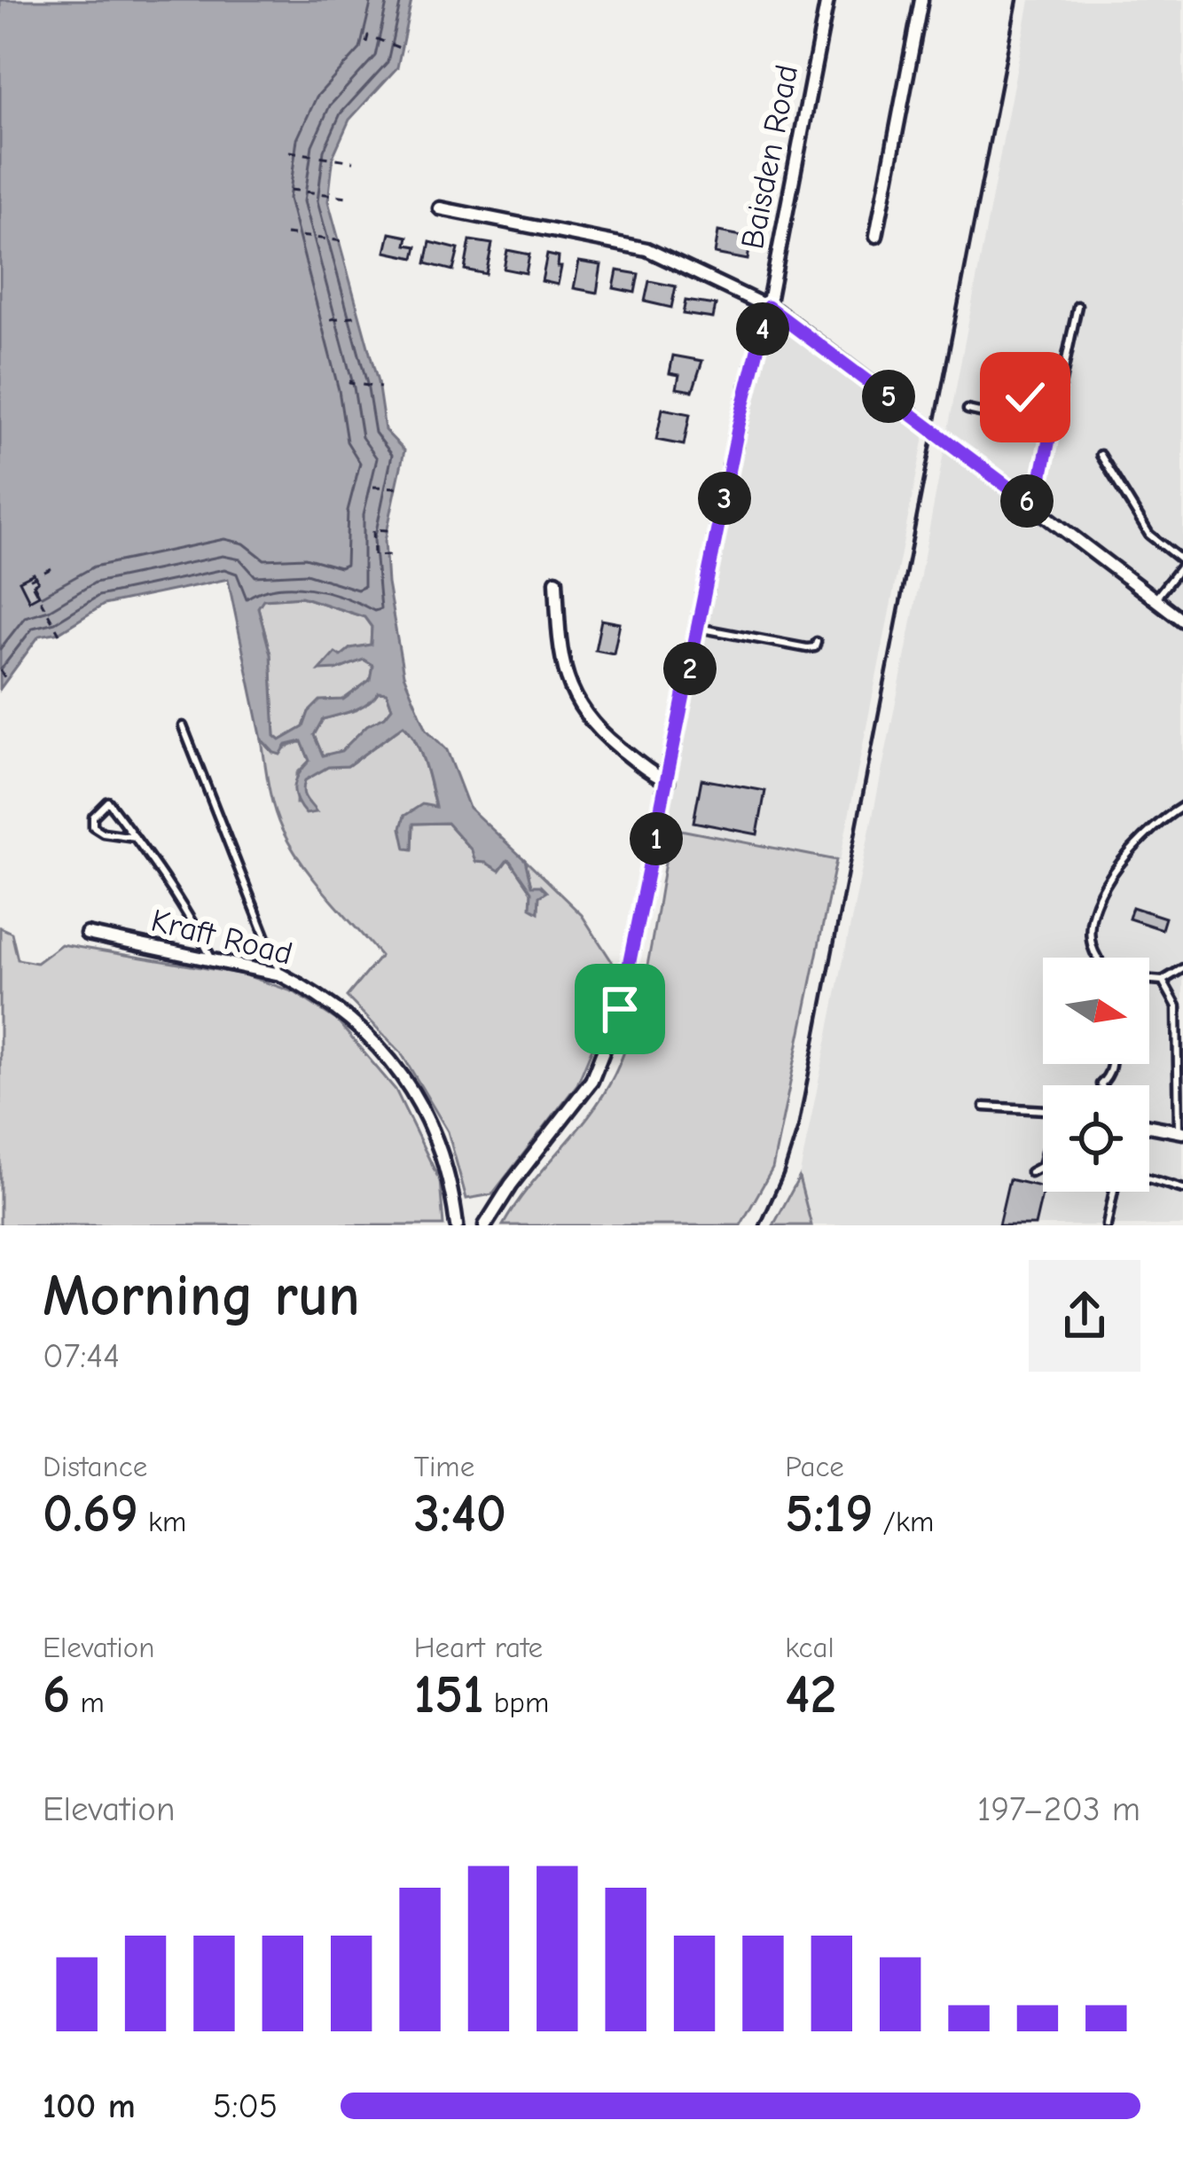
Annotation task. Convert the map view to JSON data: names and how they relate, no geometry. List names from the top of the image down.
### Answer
{
  "streets": {
    "street": ["Baisden Road", "Kraft Road"]
  },
  "north": "right",
  "page": {
    "pins": [
      "4",
      "5",
      "3",
      "6",
      "2",
      "1"
    ],
    "heading": ["Morning run", "07:44"],
    "stats": [
      ["Distance", "0.69 km"],
      ["Time", "3:40"],
      ["Pace", "5:19 /km"],
      ["Elevation", "6 m"],
      ["Heart rate", "151 bpm"],
      ["kcal", "42"]
    ],
    "chart": ["Elevation", "197–203 m"],
    "list": [
      {
        "name": "100 m",
        "note": "5:05"
      }
    ]
  }
}
